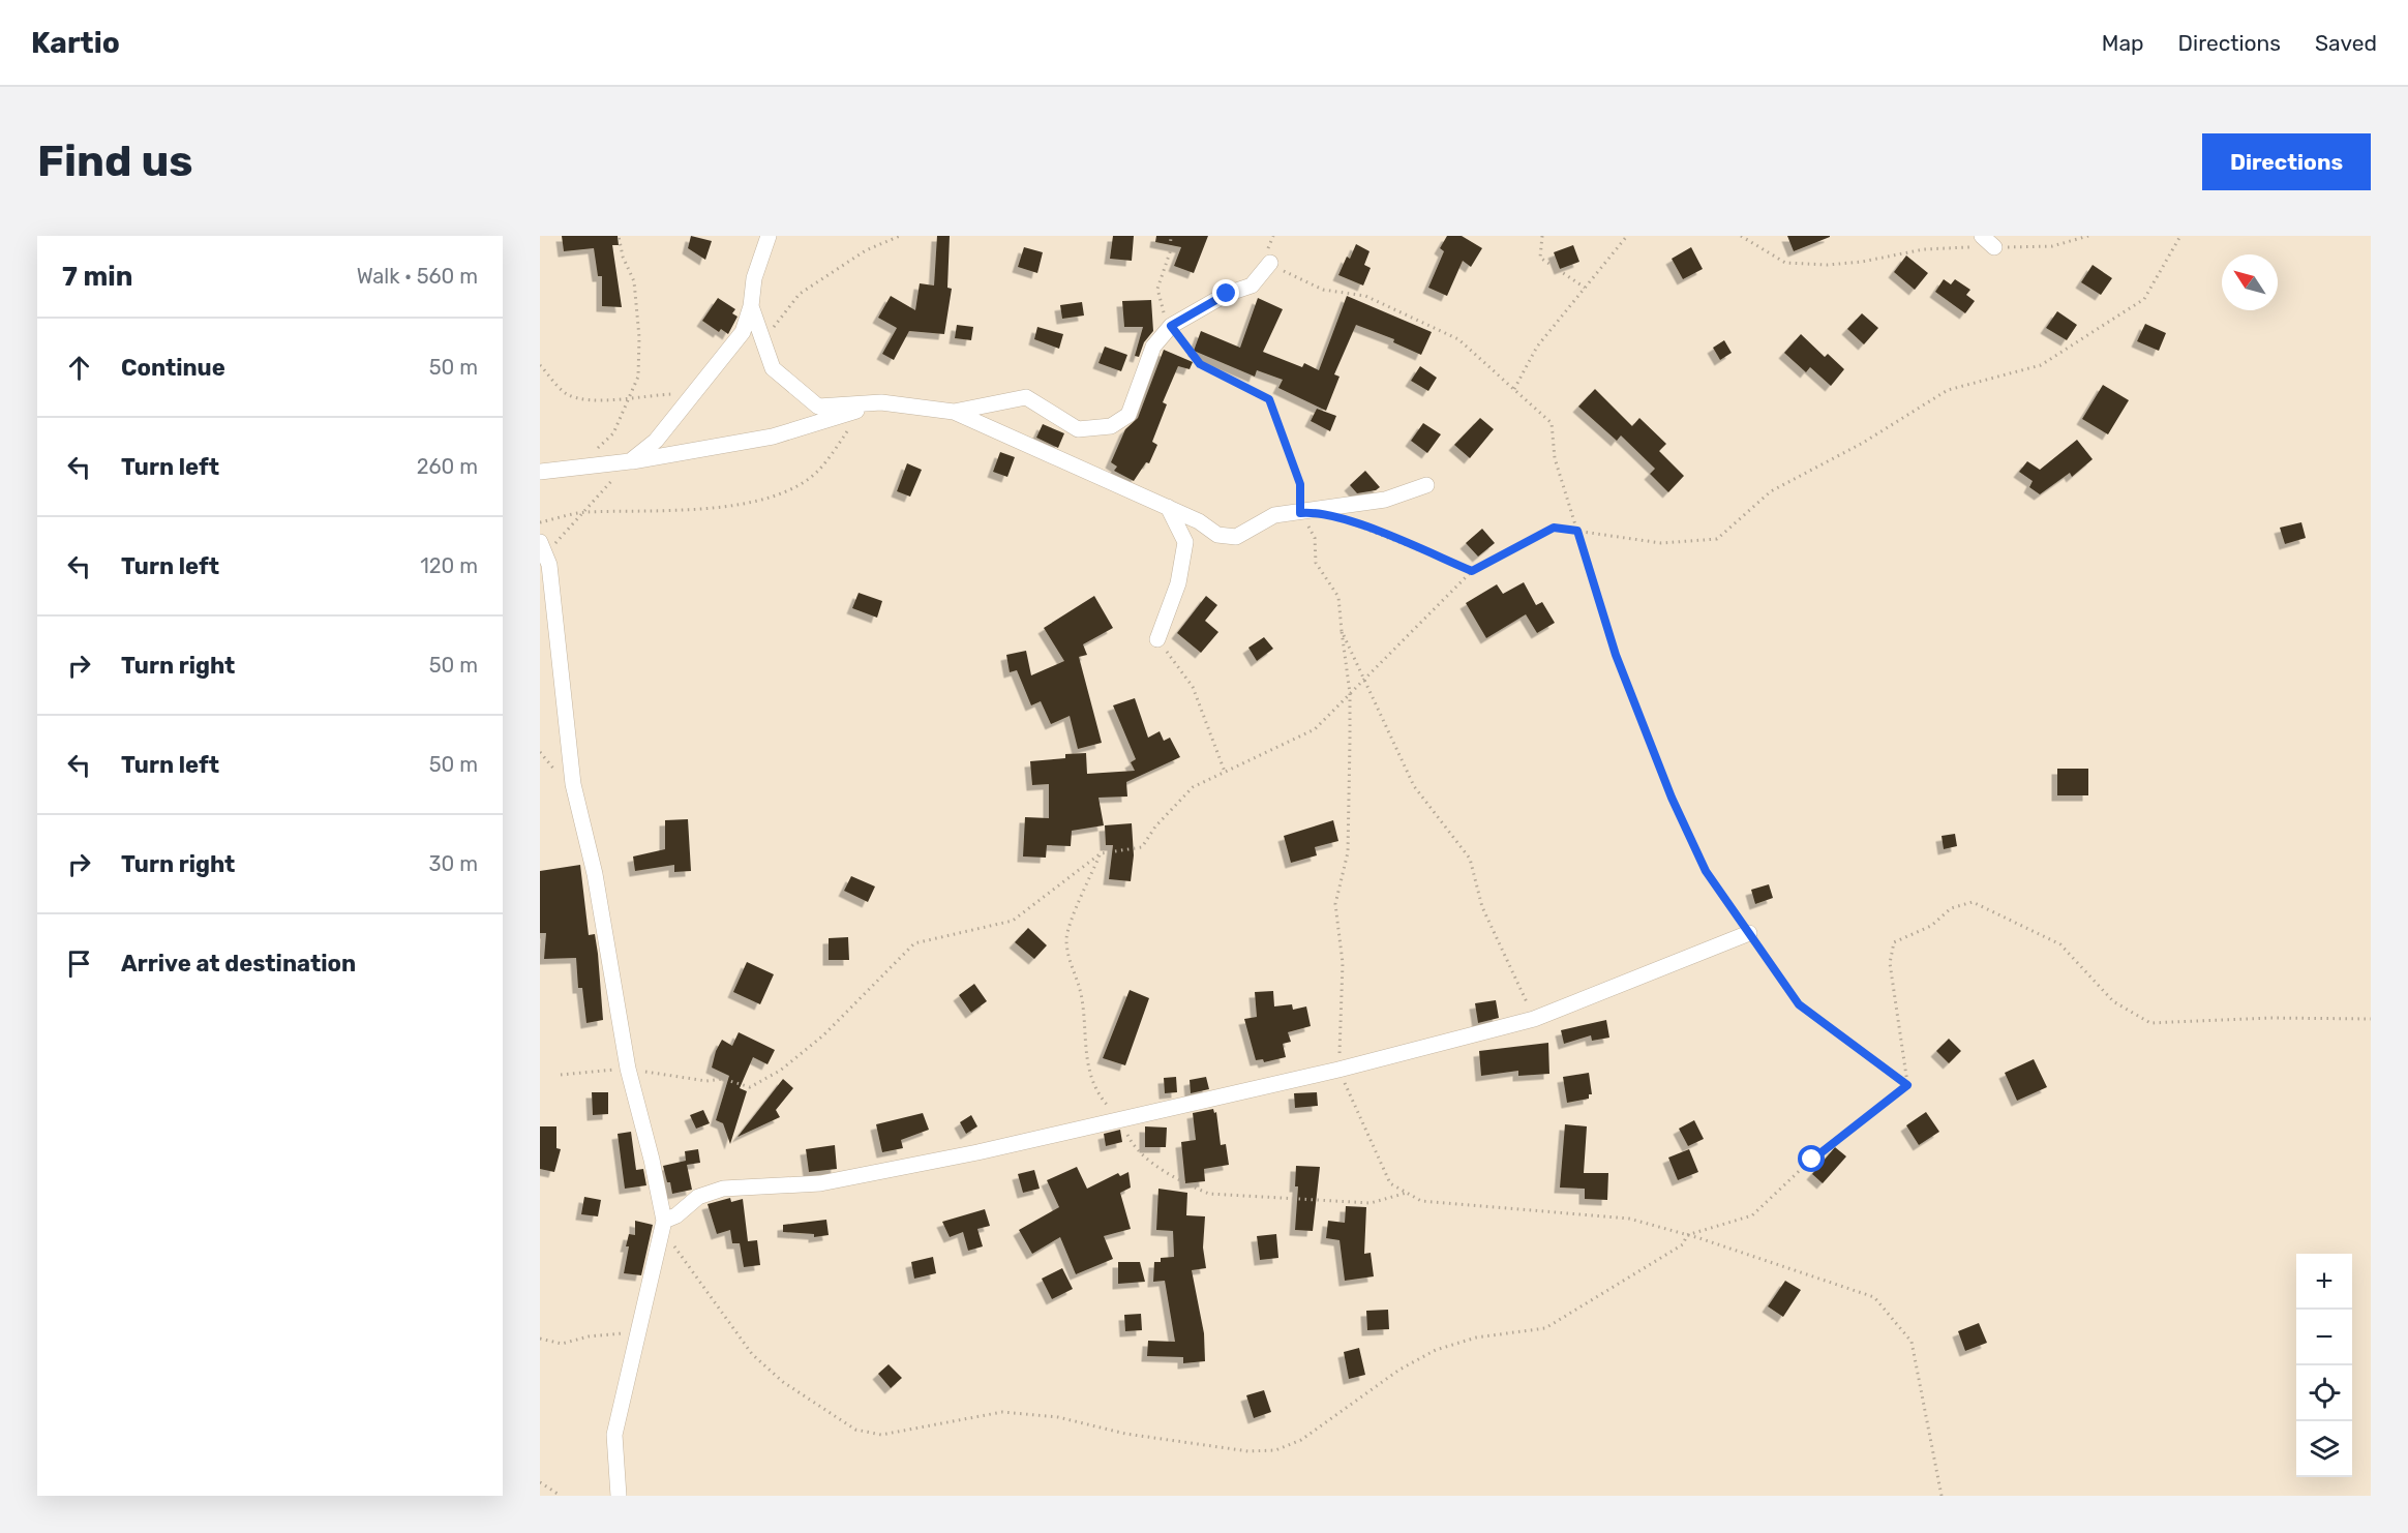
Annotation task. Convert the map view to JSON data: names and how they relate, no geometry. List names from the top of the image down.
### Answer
{
  "north": "top left",
  "page": {
    "header": "Kartio",
    "nav": ["Map", "Directions", "Saved"],
    "buttons": "Directions",
    "title": "Find us",
    "heading": ["7 min", "Walk · 560 m"],
    "list": [
      ["Continue", "50 m"],
      ["Turn left", "260 m"],
      ["Turn left", "120 m"],
      ["Turn right", "50 m"],
      ["Turn left", "50 m"],
      ["Turn right", "30 m"],
      "Arrive at destination"
    ],
    "map_buttons": ["+", "−"]
  }
}
